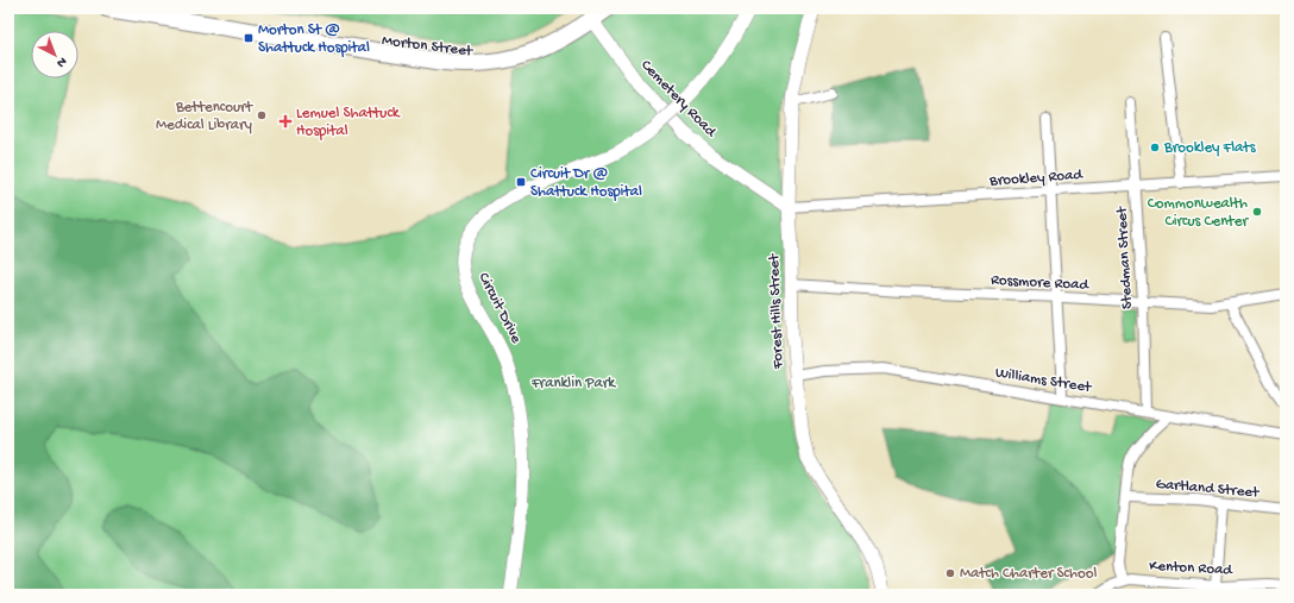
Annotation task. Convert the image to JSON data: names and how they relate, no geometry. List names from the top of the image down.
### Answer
{
  "streets": {
    "highway": ["Morton Street"],
    "street": [
      "Cemetery Road",
      "Brookley Road",
      "Stedman Street",
      "Rossmore Road",
      "Circuit Drive",
      "Forest Hills Street",
      "Williams Street",
      "Gartland Street",
      "Kenton Road"
    ]
  },
  "crossings": [
    ["Morton Street", "Cemetery Road"],
    ["Cemetery Road", "Brookley Road"],
    ["Cemetery Road", "Forest Hills Street"],
    ["Brookley Road", "Stedman Street"],
    ["Brookley Road", "Forest Hills Street"],
    ["Stedman Street", "Rossmore Road"],
    ["Stedman Street", "Williams Street"],
    ["Rossmore Road", "Forest Hills Street"],
    ["Forest Hills Street", "Williams Street"]
  ],
  "parks": ["Franklin Park"],
  "places": {
    "transit": ["Morton St @ Shattuck Hospital", "Circuit Dr @ Shattuck Hospital"],
    "other": [
      "Bettencourt Medical Library",
      "Brookley Flats",
      "Commonwealth Circus Center",
      "Match Charter School"
    ],
    "health": ["Lemuel Shattuck Hospital"]
  },
  "north": "bottom right"
}
